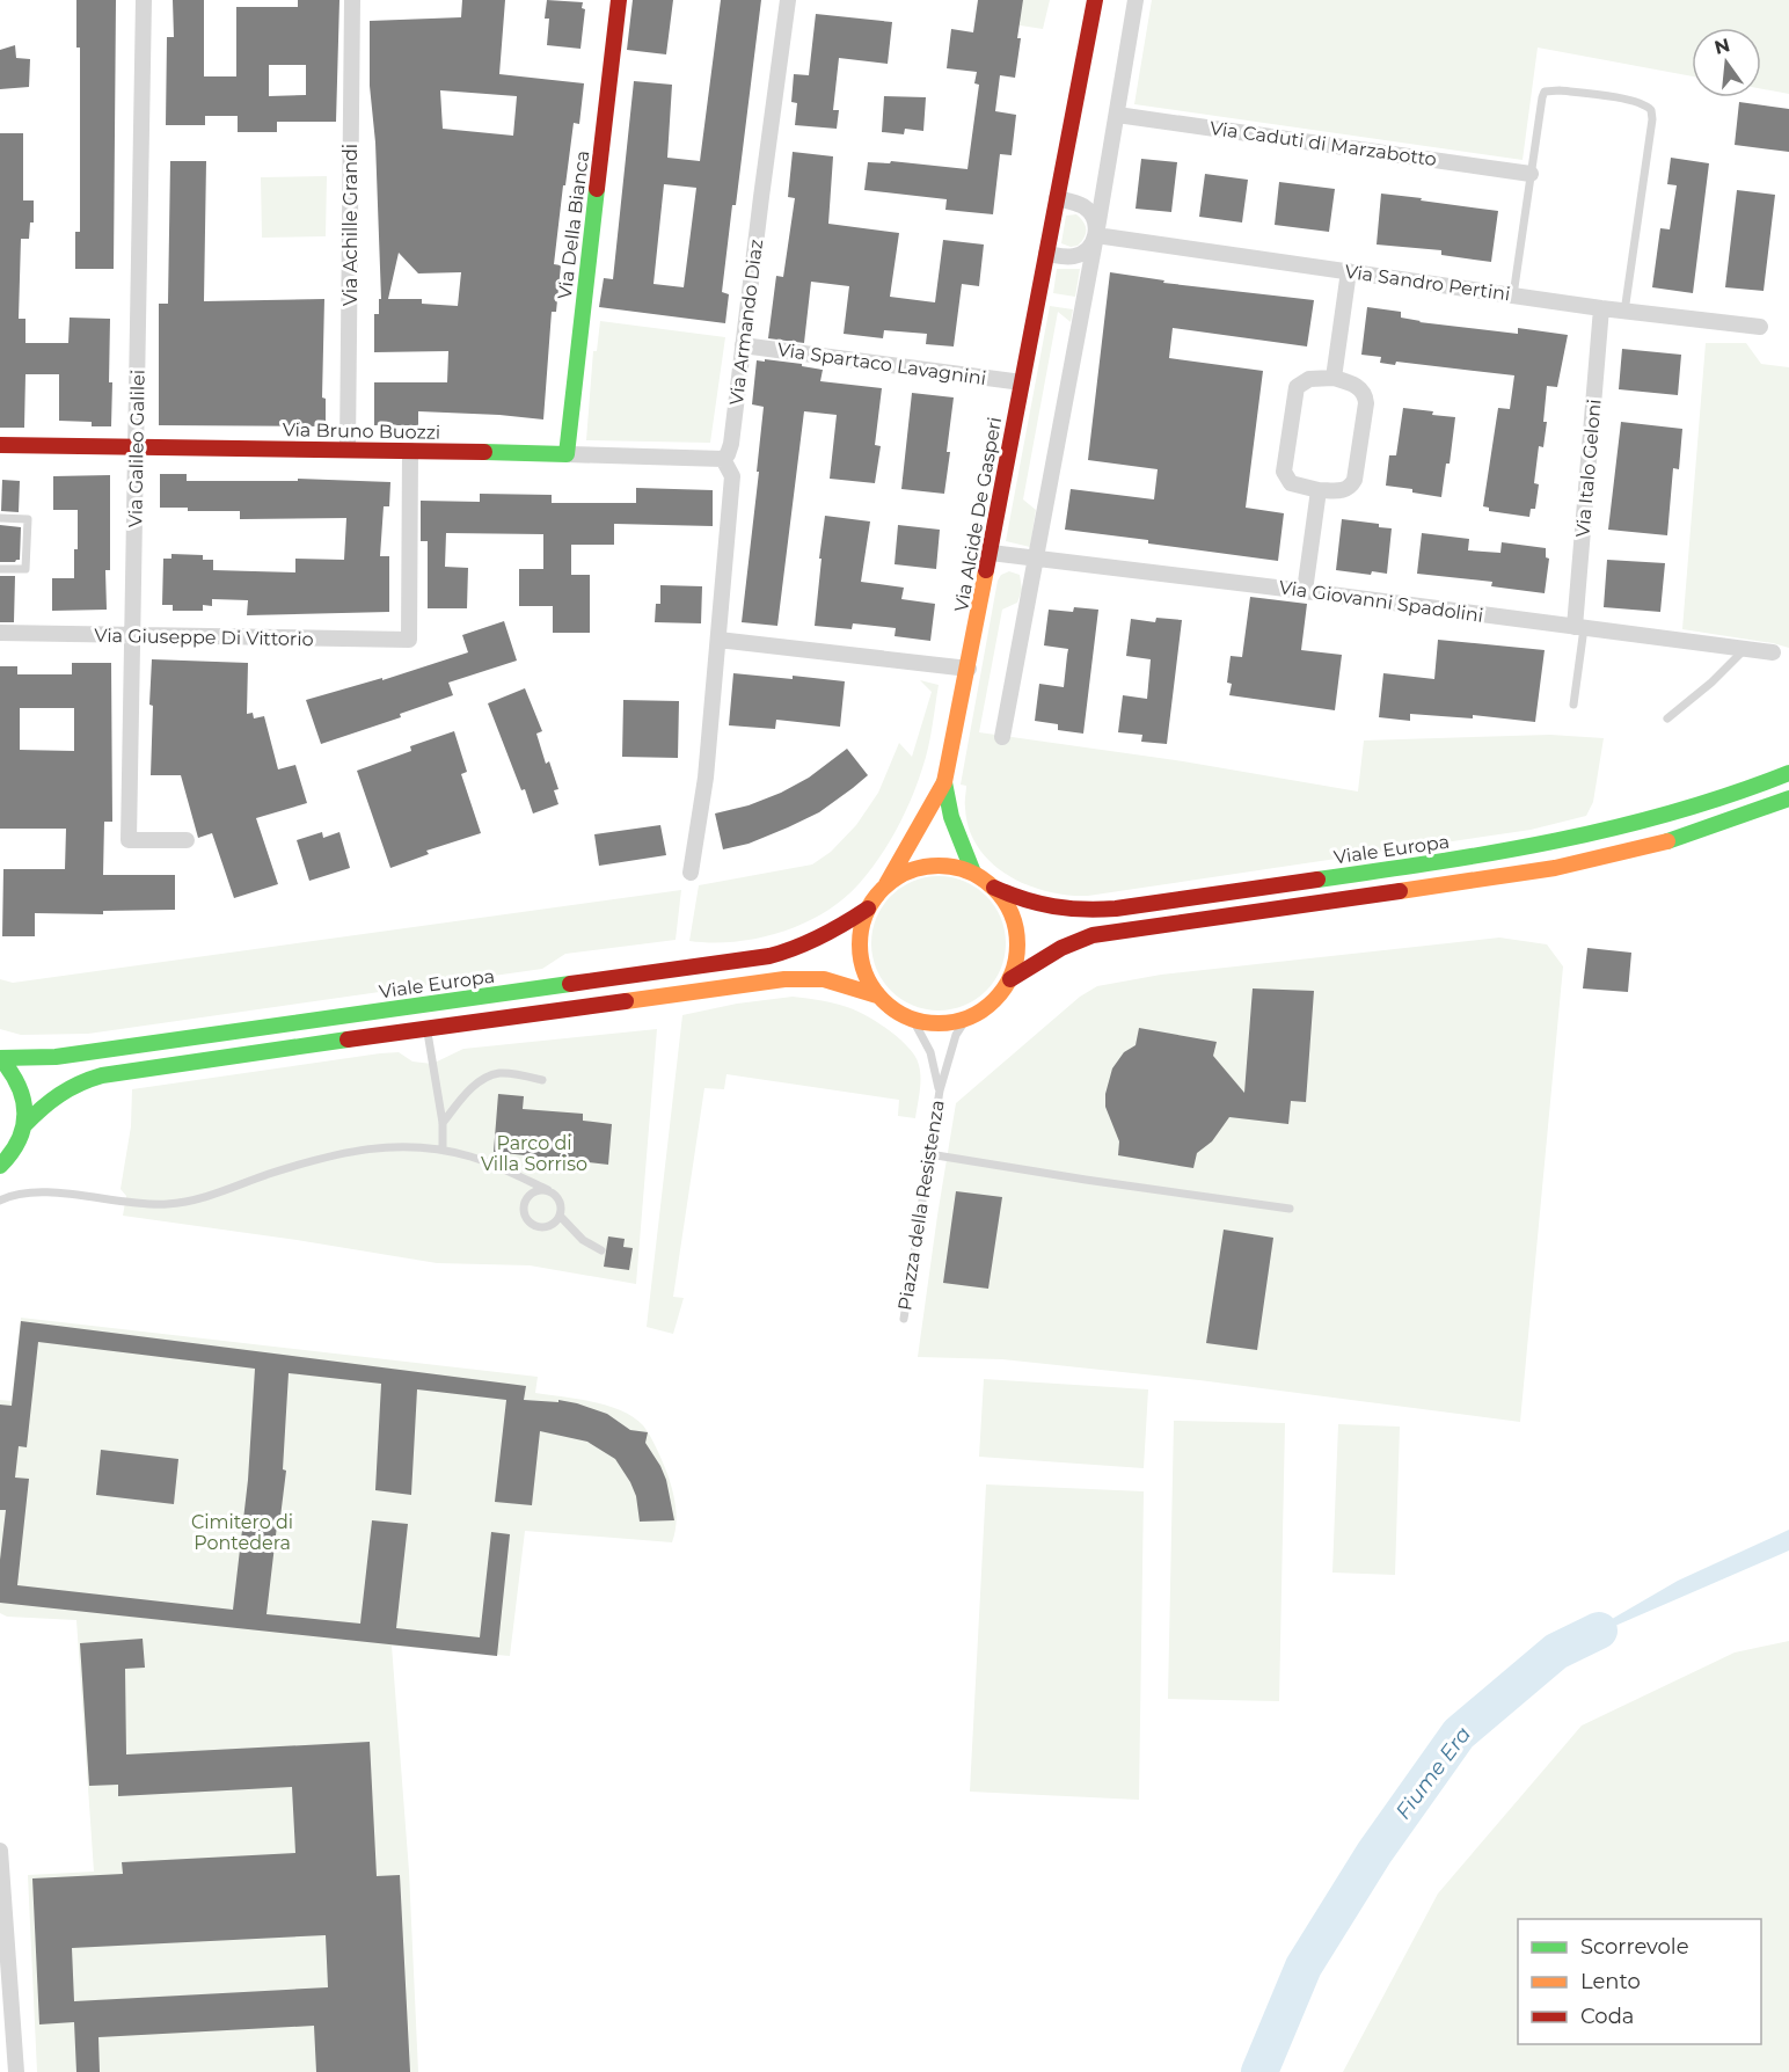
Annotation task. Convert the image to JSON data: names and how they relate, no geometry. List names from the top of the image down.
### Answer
{
  "streets": {
    "main road": [
      "Via Della Bianca",
      "Via Bruno Buozzi",
      "Via Alcide De Gasperi",
      "Viale Europa"
    ],
    "street": [
      "Via Caduti di Marzabotto",
      "Via Achille Grandi",
      "Via Sandro Pertini",
      "Via Armando Diaz",
      "Via Spartaco Lavagnini",
      "Via Galileo Galilei",
      "Via Italo Geloni",
      "Via Giovanni Spadolini",
      "Via Giuseppe Di Vittorio"
    ],
    "lane": ["Piazza della Resistenza"]
  },
  "crossings": [
    ["Via Achille Grandi", "Via Bruno Buozzi"],
    ["Via Della Bianca", "Via Bruno Buozzi"],
    ["Via Sandro Pertini", "Via Italo Geloni"],
    ["Via Armando Diaz", "Via Spartaco Lavagnini"],
    ["Via Armando Diaz", "Via Bruno Buozzi"],
    ["Via Spartaco Lavagnini", "Via Alcide De Gasperi"],
    ["Via Bruno Buozzi", "Via Galileo Galilei"],
    ["Via Bruno Buozzi", "Via Giuseppe Di Vittorio"],
    ["Via Galileo Galilei", "Via Giuseppe Di Vittorio"],
    ["Via Italo Geloni", "Via Giovanni Spadolini"],
    ["Via Alcide De Gasperi", "Via Giovanni Spadolini"],
    ["Via Alcide De Gasperi", "Viale Europa"],
    ["Via Alcide De Gasperi", "Piazza della Resistenza"],
    ["Viale Europa", "Piazza della Resistenza"]
  ],
  "water": ["Fiume Era"],
  "parks": ["Parco di Villa Sorriso", "Cimitero di Pontedera"],
  "legend": ["Scorrevole", "Lento", "Coda"],
  "north": "top"
}
